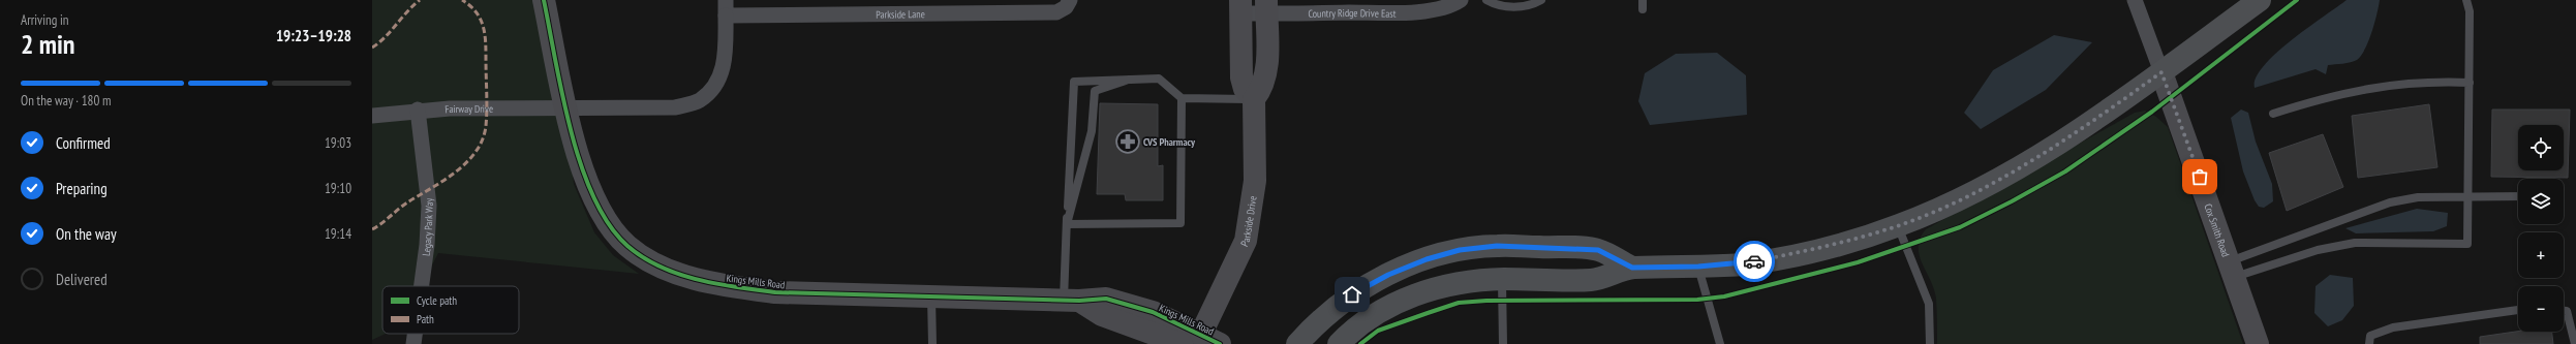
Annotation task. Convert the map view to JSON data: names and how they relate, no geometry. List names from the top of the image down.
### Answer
{
  "streets": {
    "street": [
      "Country Ridge Drive East",
      "Parkside Lane",
      "Fairway Drive",
      "Parkside Drive",
      "Legacy Park Way",
      "Cox Smith Road",
      "Kings Mills Road"
    ]
  },
  "crossings": [
    ["Fairway Drive", "Legacy Park Way"],
    ["Fairway Drive", "Kings Mills Road"],
    ["Parkside Drive", "Kings Mills Road"]
  ],
  "places": {
    "pharmacy": ["CVS Pharmacy"]
  },
  "legend": ["Cycle path", "Path"],
  "page": {
    "heading": ["2 min", "Arriving in", "19:23–19:28"],
    "bar": "On the way · 180 m",
    "list": [
      ["Confirmed", "19:03"],
      ["Preparing", "19:10"],
      ["On the way", "19:14"],
      "Delivered"
    ],
    "map_buttons": ["+", "−"]
  }
}
